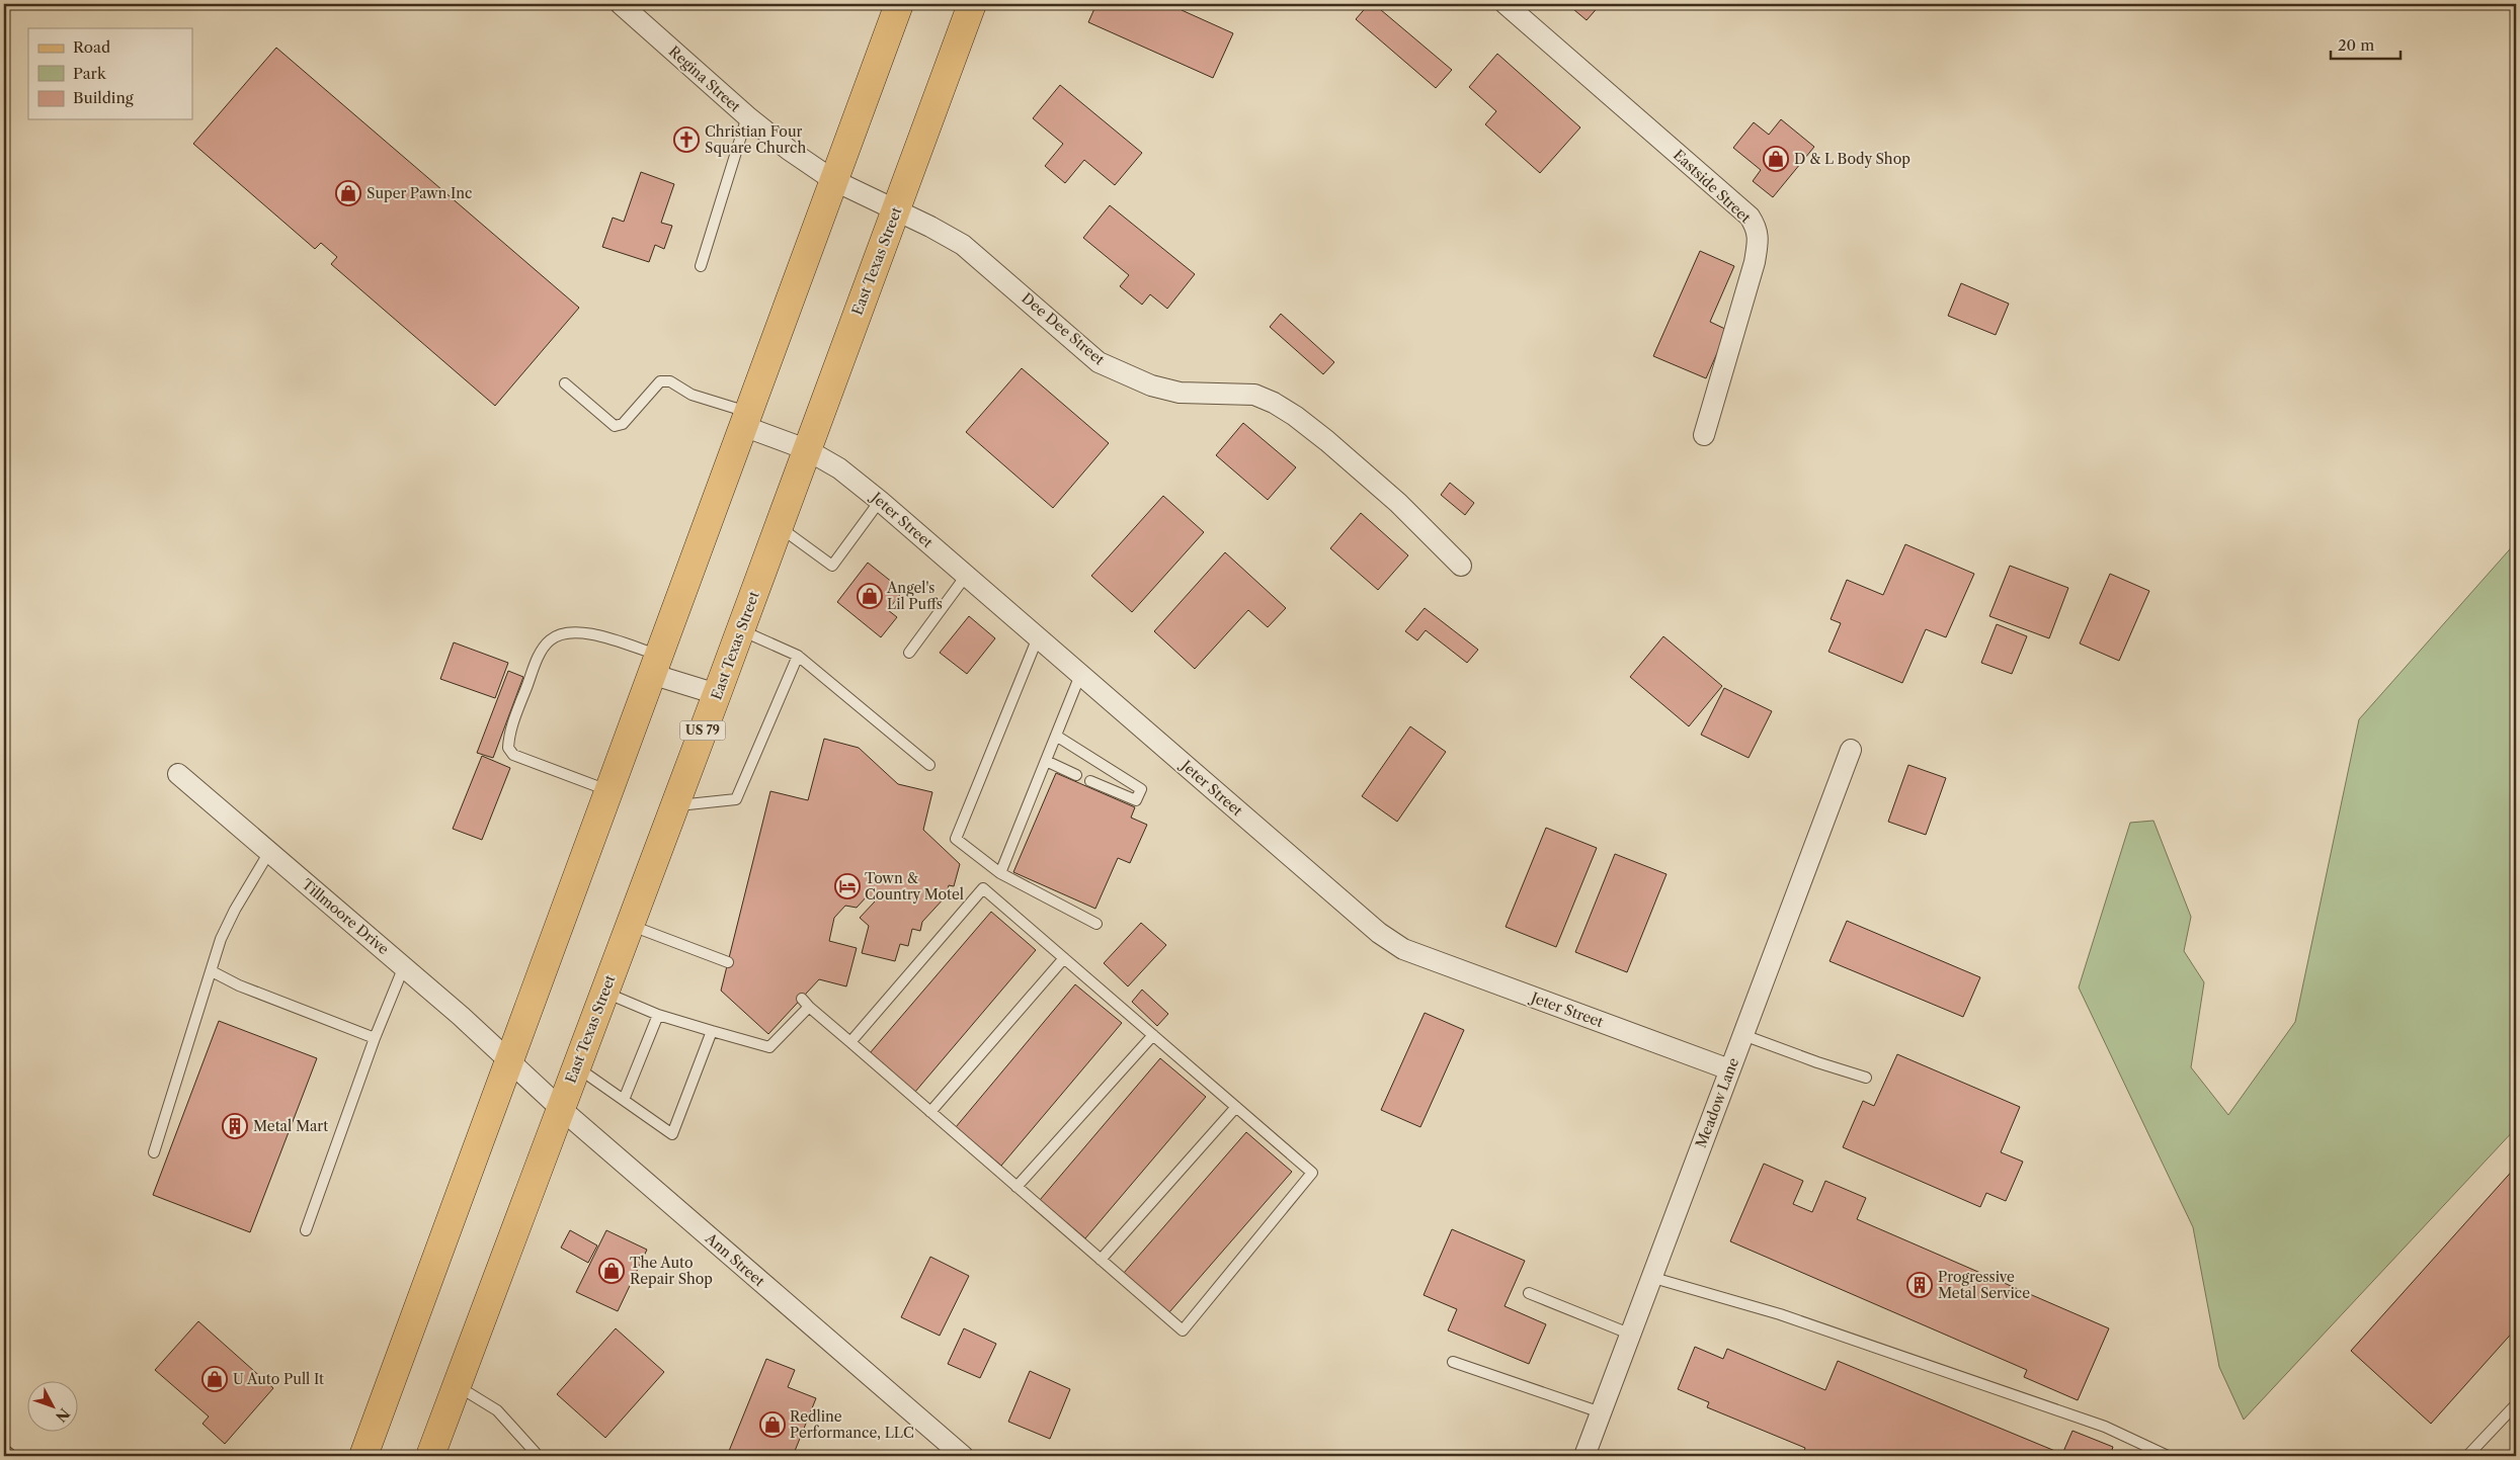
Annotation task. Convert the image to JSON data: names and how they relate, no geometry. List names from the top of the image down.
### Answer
{
  "streets": {
    "main road": ["East Texas Street", "US 79"],
    "street": [
      "Regina Street",
      "Eastside Street",
      "Dee Dee Street",
      "Jeter Street",
      "Tillmoore Drive",
      "Meadow Lane",
      "Ann Street"
    ]
  },
  "crossings": [
    ["Regina Street", "East Texas Street"],
    ["Regina Street", "Dee Dee Street"],
    ["East Texas Street", "Dee Dee Street"],
    ["East Texas Street", "Jeter Street"],
    ["East Texas Street", "Ann Street"],
    ["Jeter Street", "Meadow Lane"],
    ["Tillmoore Drive", "Ann Street"]
  ],
  "places": {
    "church": ["Christian Four Square Church"],
    "shop": [
      "D & L Body Shop",
      "Super Pawn Inc",
      "Angel's Lil Puffs",
      "The Auto Repair Shop",
      "U Auto Pull It",
      "Redline Performance, LLC"
    ],
    "hotel": ["Town & Country Motel"],
    "building": ["Metal Mart", "Progressive Metal Service"]
  },
  "legend": ["Road", "Park", "Building"],
  "scale_bar": "20 m",
  "north": "bottom right"
}
